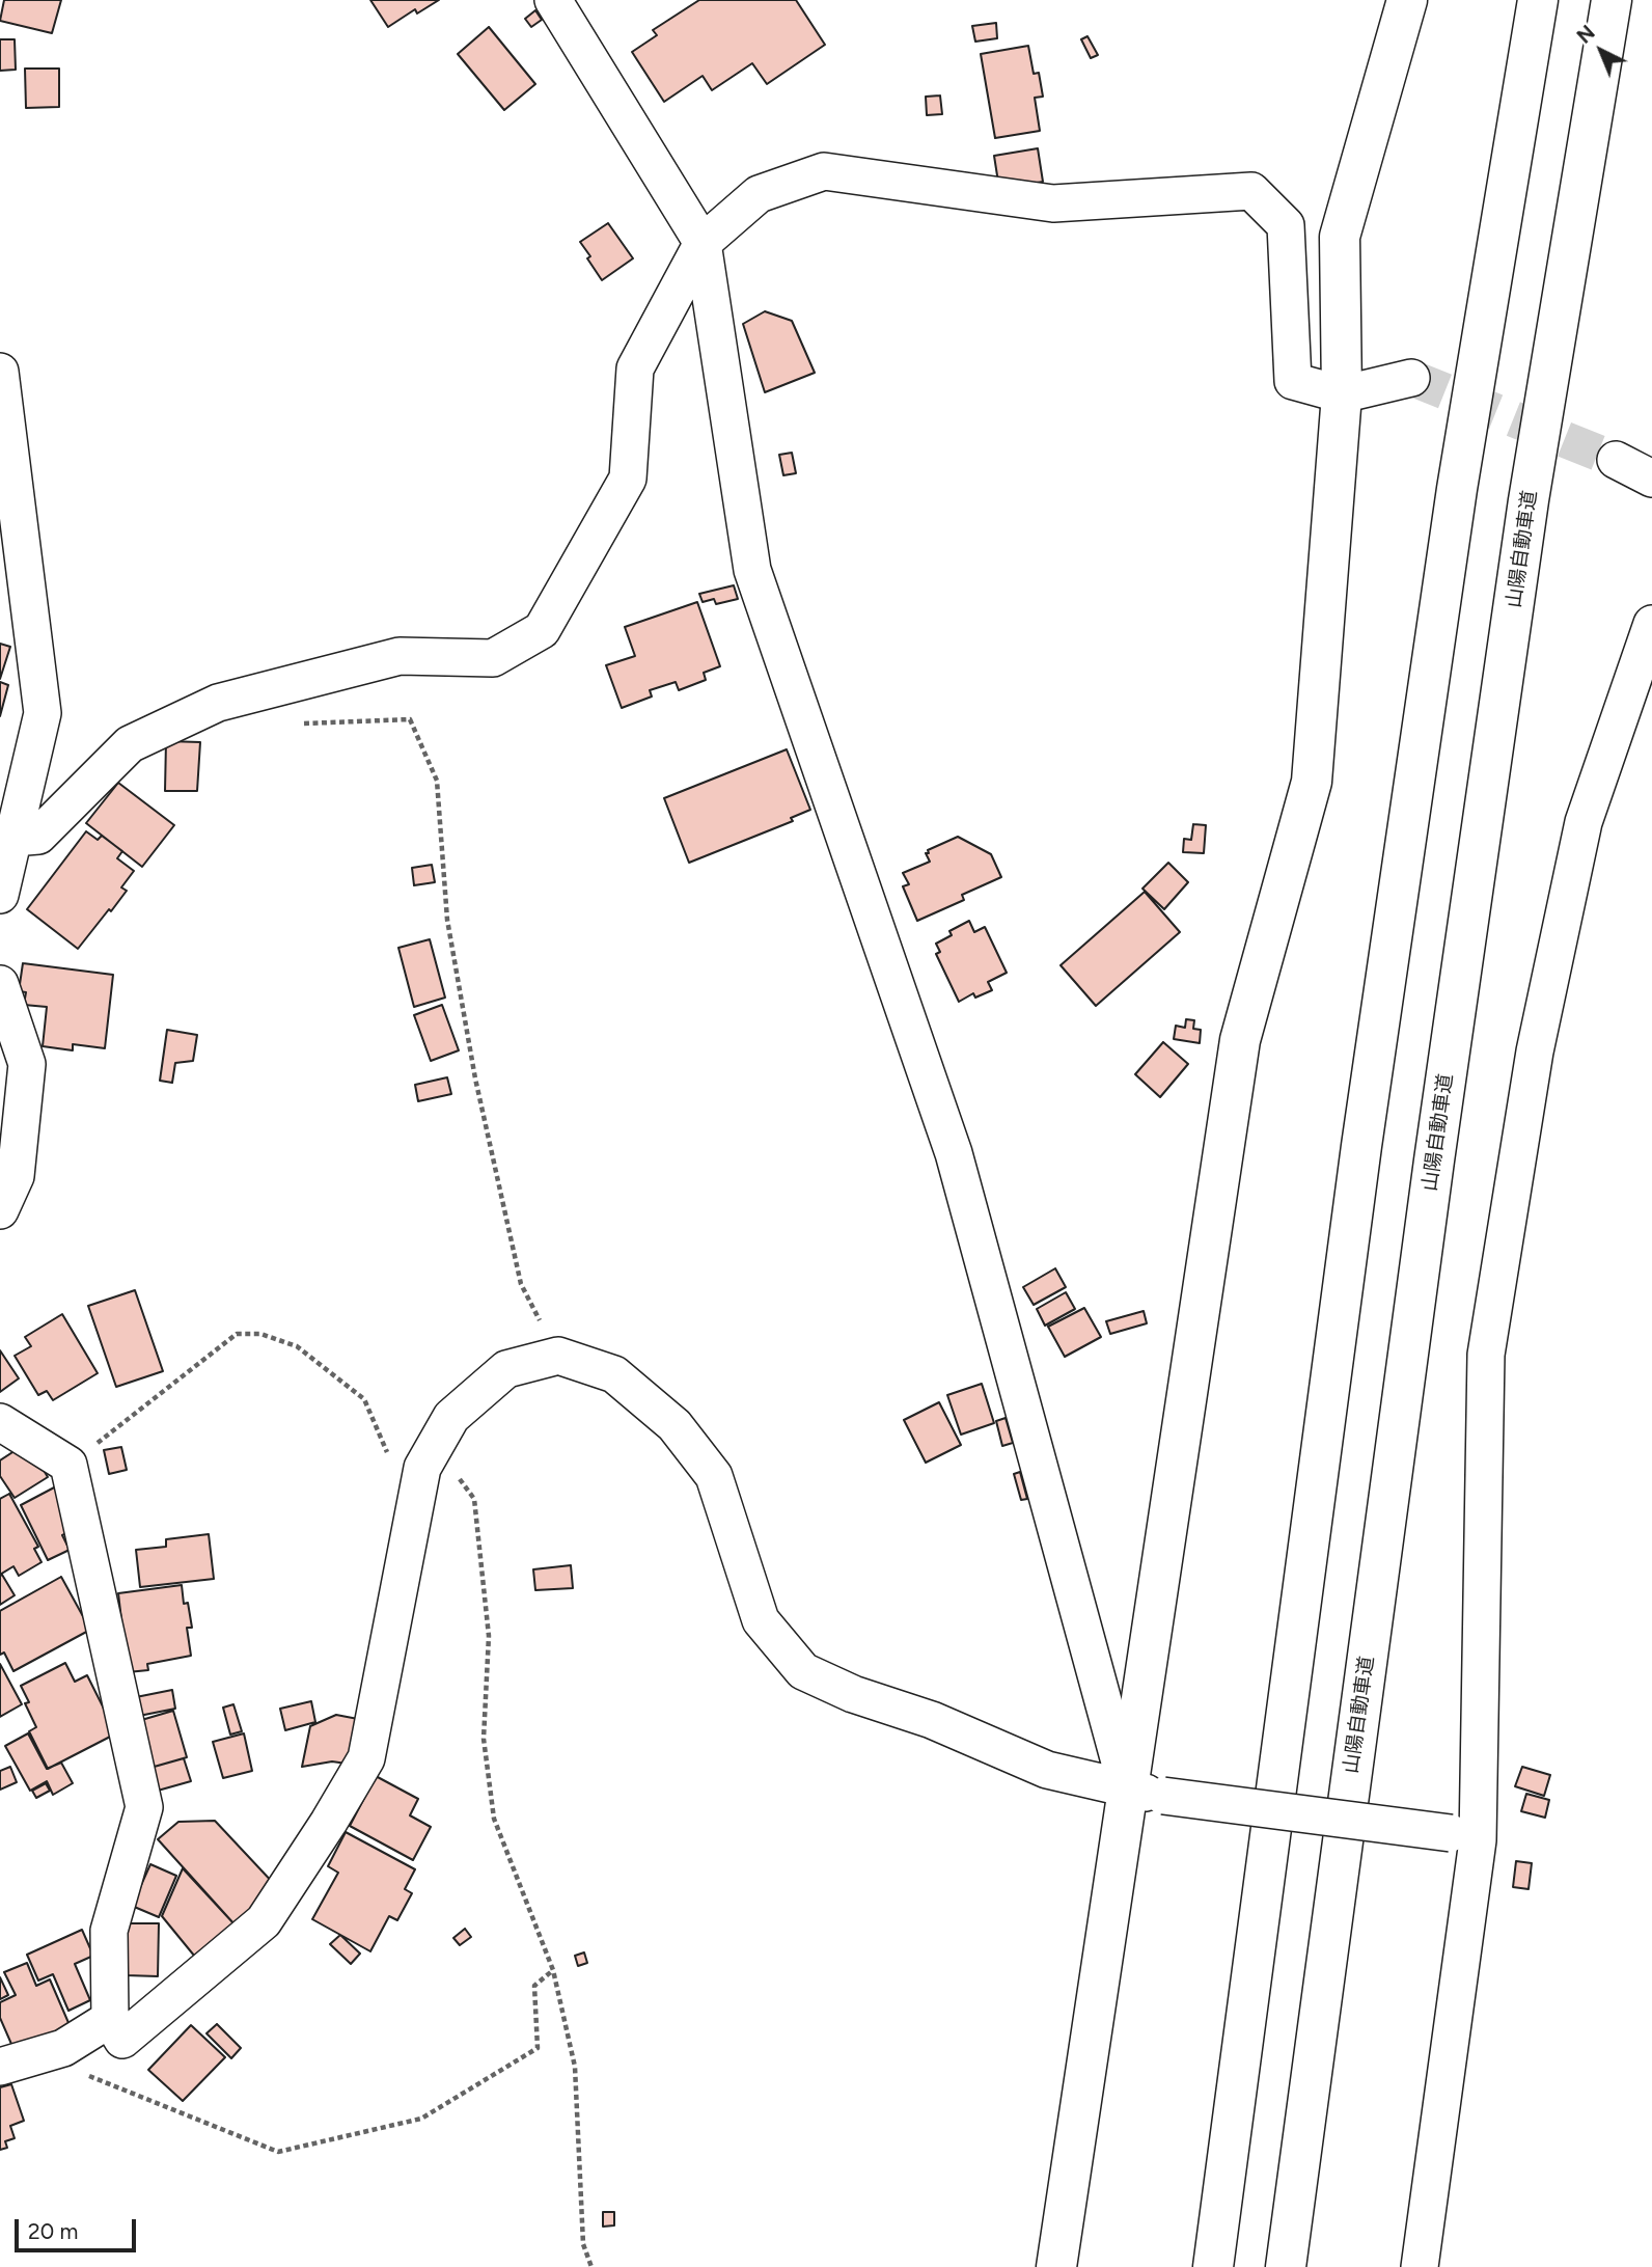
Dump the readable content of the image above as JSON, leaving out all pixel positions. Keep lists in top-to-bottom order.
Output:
{
  "streets": {
    "main road": ["山陽自動車道"]
  },
  "scale_bar": "20 m",
  "north": "top left"
}
